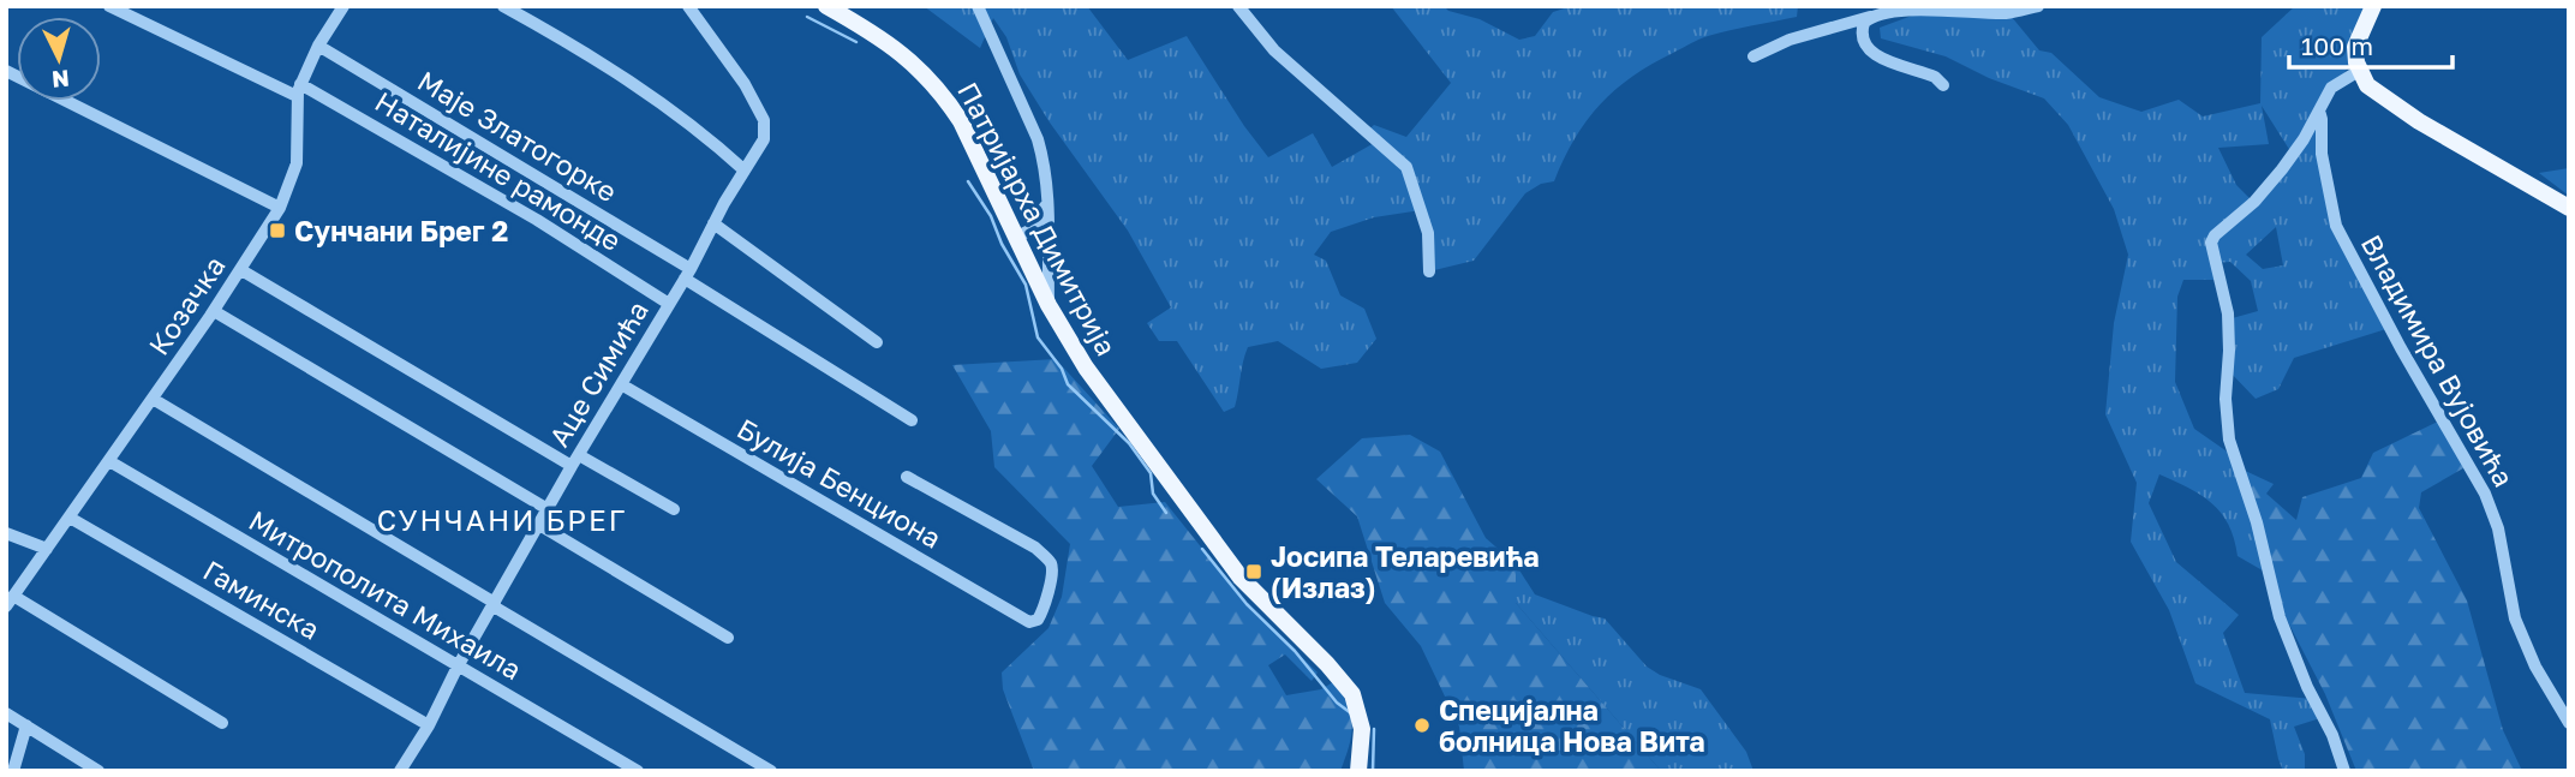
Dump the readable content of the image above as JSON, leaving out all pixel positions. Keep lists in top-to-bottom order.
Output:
{
  "streets": {
    "main road": ["Патријарха Димитрија"],
    "street": [
      "Маје Златогорке",
      "Наталијине рамонде",
      "Козачка",
      "Владимира Вујовића",
      "Аце Симића",
      "Булија Бенциона",
      "Митрополита Михаила",
      "Гаминска"
    ]
  },
  "crossings": [
    ["Маје Златогорке", "Козачка"],
    ["Маје Златогорке", "Аце Симића"],
    ["Наталијине рамонде", "Козачка"],
    ["Наталијине рамонде", "Аце Симића"],
    ["Козачка", "Митрополита Михаила"],
    ["Козачка", "Гаминска"],
    ["Аце Симића", "Булија Бенциона"],
    ["Аце Симића", "Митрополита Михаила"],
    ["Аце Симића", "Гаминска"]
  ],
  "districts": ["СУНЧАНИ БРЕГ"],
  "places": {
    "transit": ["Сунчани Брег 2", "Јосипа Теларевића (Излаз)"],
    "other": ["Специјална болница Нова Вита"]
  },
  "scale_bar": "100 m",
  "north": "bottom"
}
